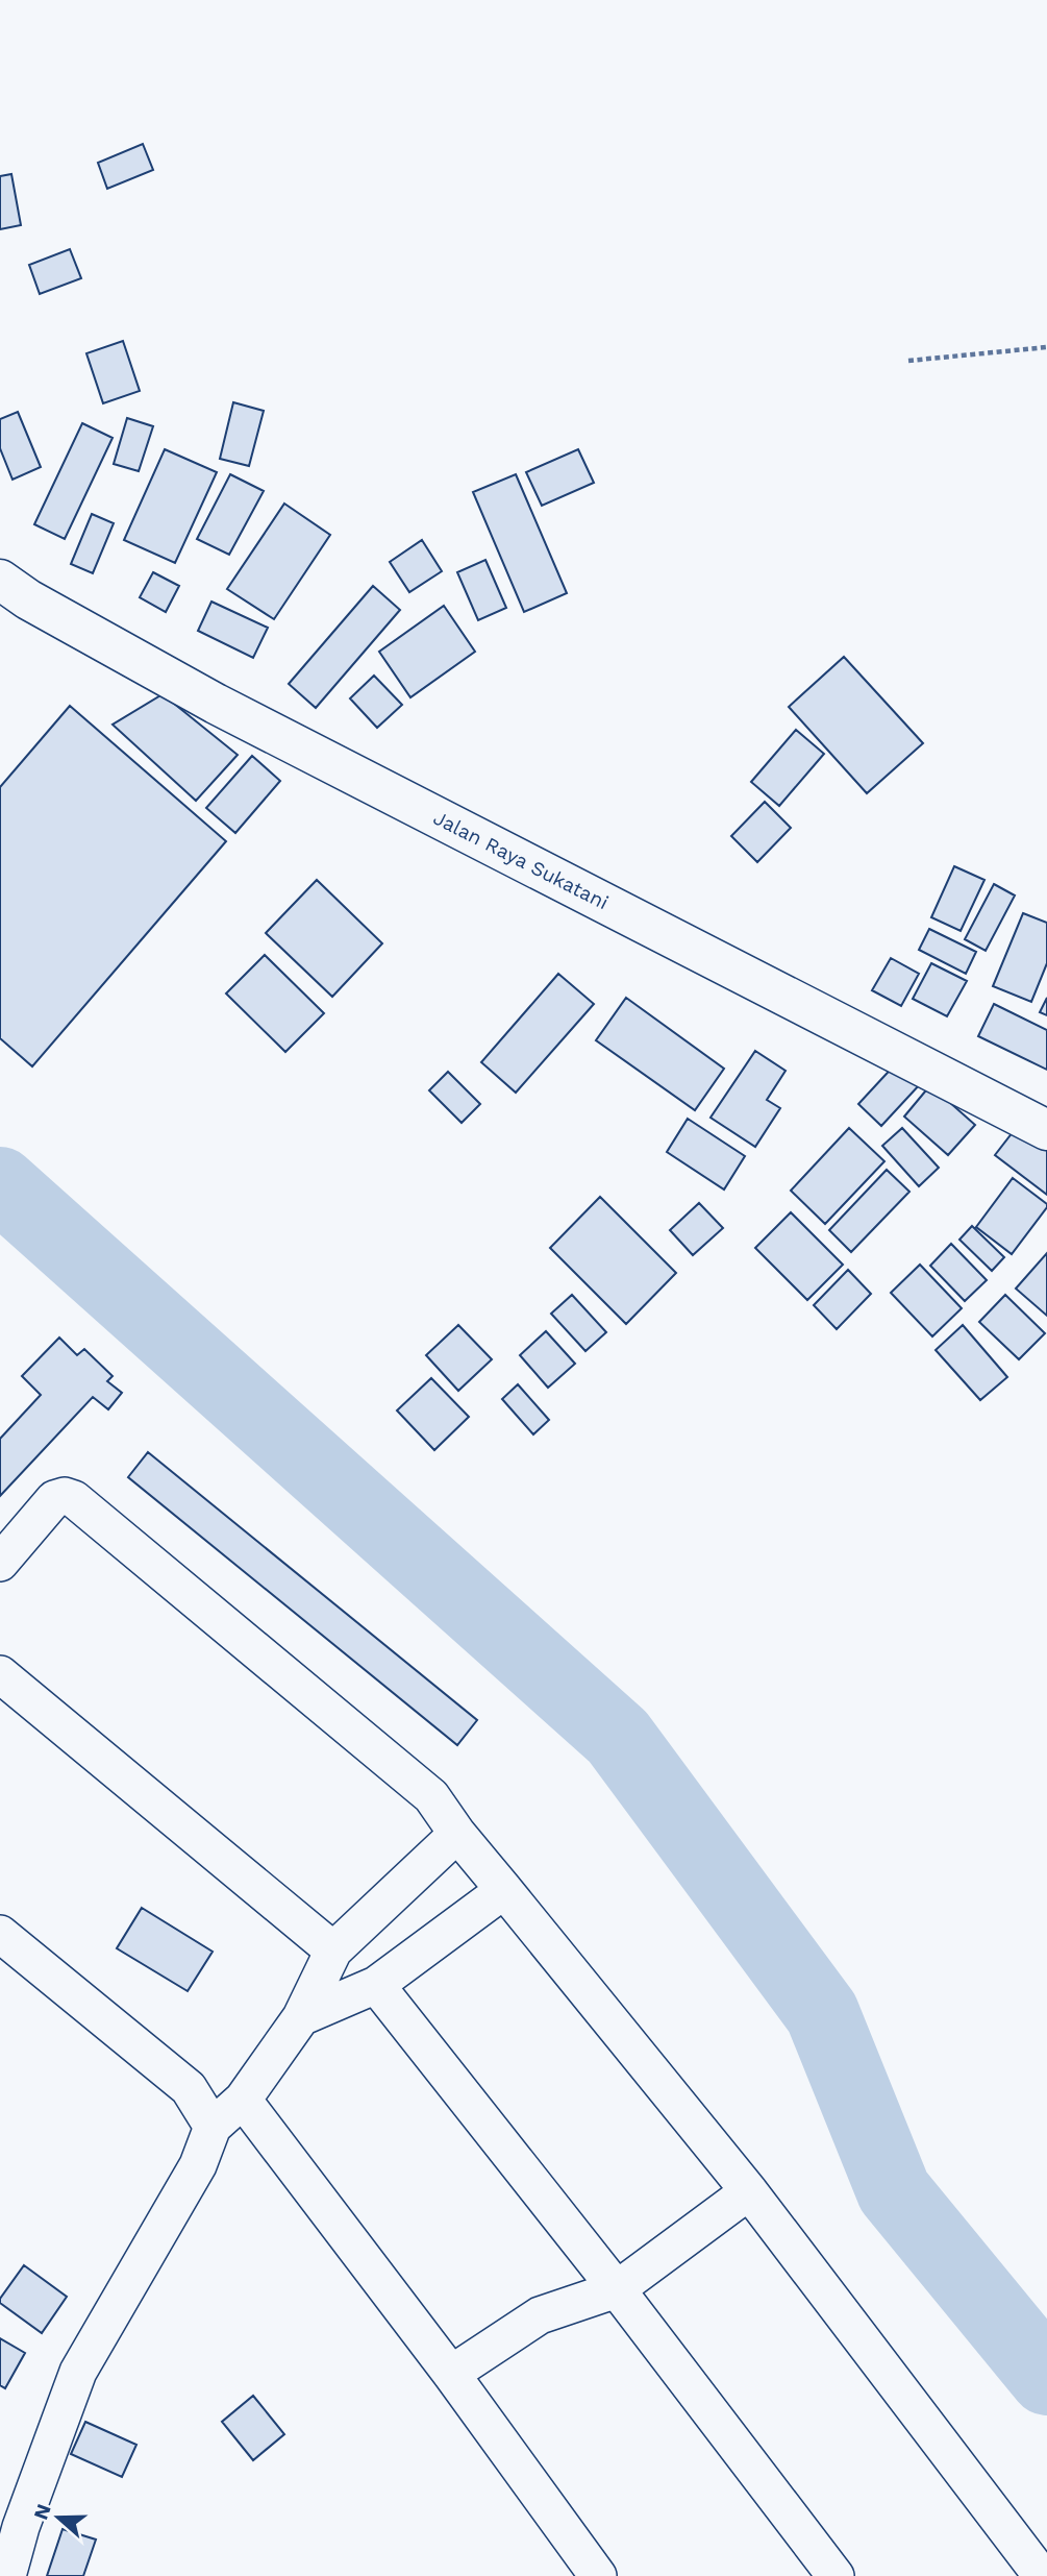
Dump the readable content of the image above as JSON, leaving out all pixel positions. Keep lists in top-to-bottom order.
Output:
{
  "streets": {
    "main road": ["Jalan Raya Sukatani"]
  },
  "north": "left"
}
